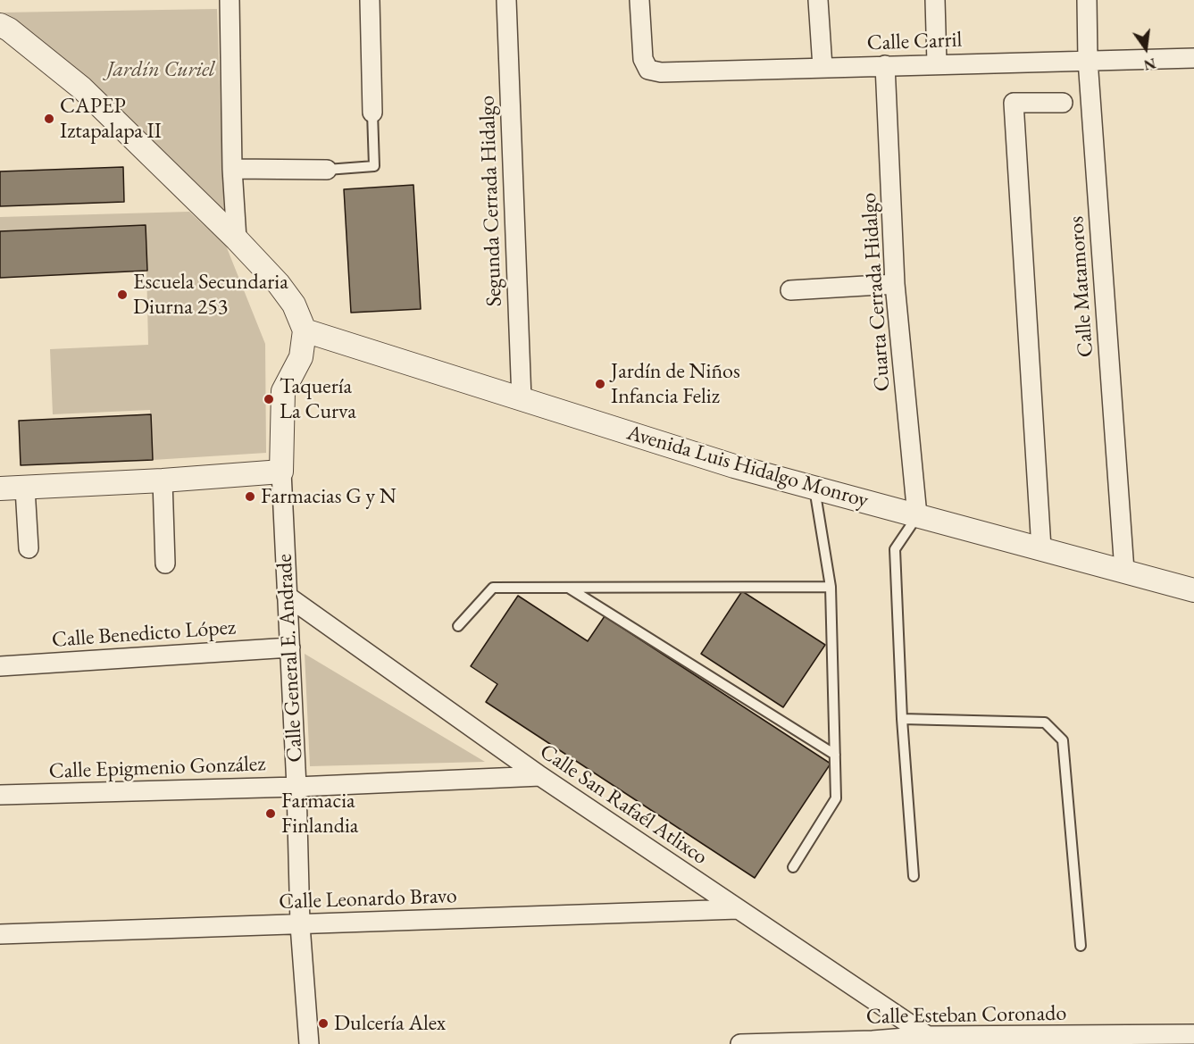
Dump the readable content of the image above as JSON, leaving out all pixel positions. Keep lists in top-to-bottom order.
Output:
{
  "streets": {
    "street": [
      "Calle Carril",
      "Segunda Cerrada Hidalgo",
      "Calle Matamoros",
      "Cuarta Cerrada Hidalgo",
      "Avenida Luis Hidalgo Monroy",
      "Calle Benedicto López",
      "Calle General E. Andrade",
      "Calle Epigmenio González",
      "Calle San Rafaél Atlixco",
      "Calle Leonardo Bravo",
      "Calle Esteban Coronado"
    ]
  },
  "crossings": [
    ["Calle Carril", "Calle Matamoros"],
    ["Calle Carril", "Cuarta Cerrada Hidalgo"],
    ["Segunda Cerrada Hidalgo", "Avenida Luis Hidalgo Monroy"],
    ["Calle Matamoros", "Avenida Luis Hidalgo Monroy"],
    ["Cuarta Cerrada Hidalgo", "Avenida Luis Hidalgo Monroy"],
    ["Avenida Luis Hidalgo Monroy", "Calle General E. Andrade"],
    ["Calle Benedicto López", "Calle General E. Andrade"],
    ["Calle General E. Andrade", "Calle Epigmenio González"],
    ["Calle General E. Andrade", "Calle San Rafaél Atlixco"],
    ["Calle General E. Andrade", "Calle Leonardo Bravo"],
    ["Calle Epigmenio González", "Calle San Rafaél Atlixco"],
    ["Calle San Rafaél Atlixco", "Calle Leonardo Bravo"],
    ["Calle San Rafaél Atlixco", "Calle Esteban Coronado"]
  ],
  "parks": ["Jardín Curiel"],
  "places": [
    "CAPEP Iztapalapa II",
    "Escuela Secundaria Diurna 253",
    "Jardín de Niños Infancia Feliz",
    "Taquería La Curva",
    "Farmacias G y N",
    "Farmacia Finlandia",
    "Dulcería Alex"
  ],
  "north": "bottom"
}
